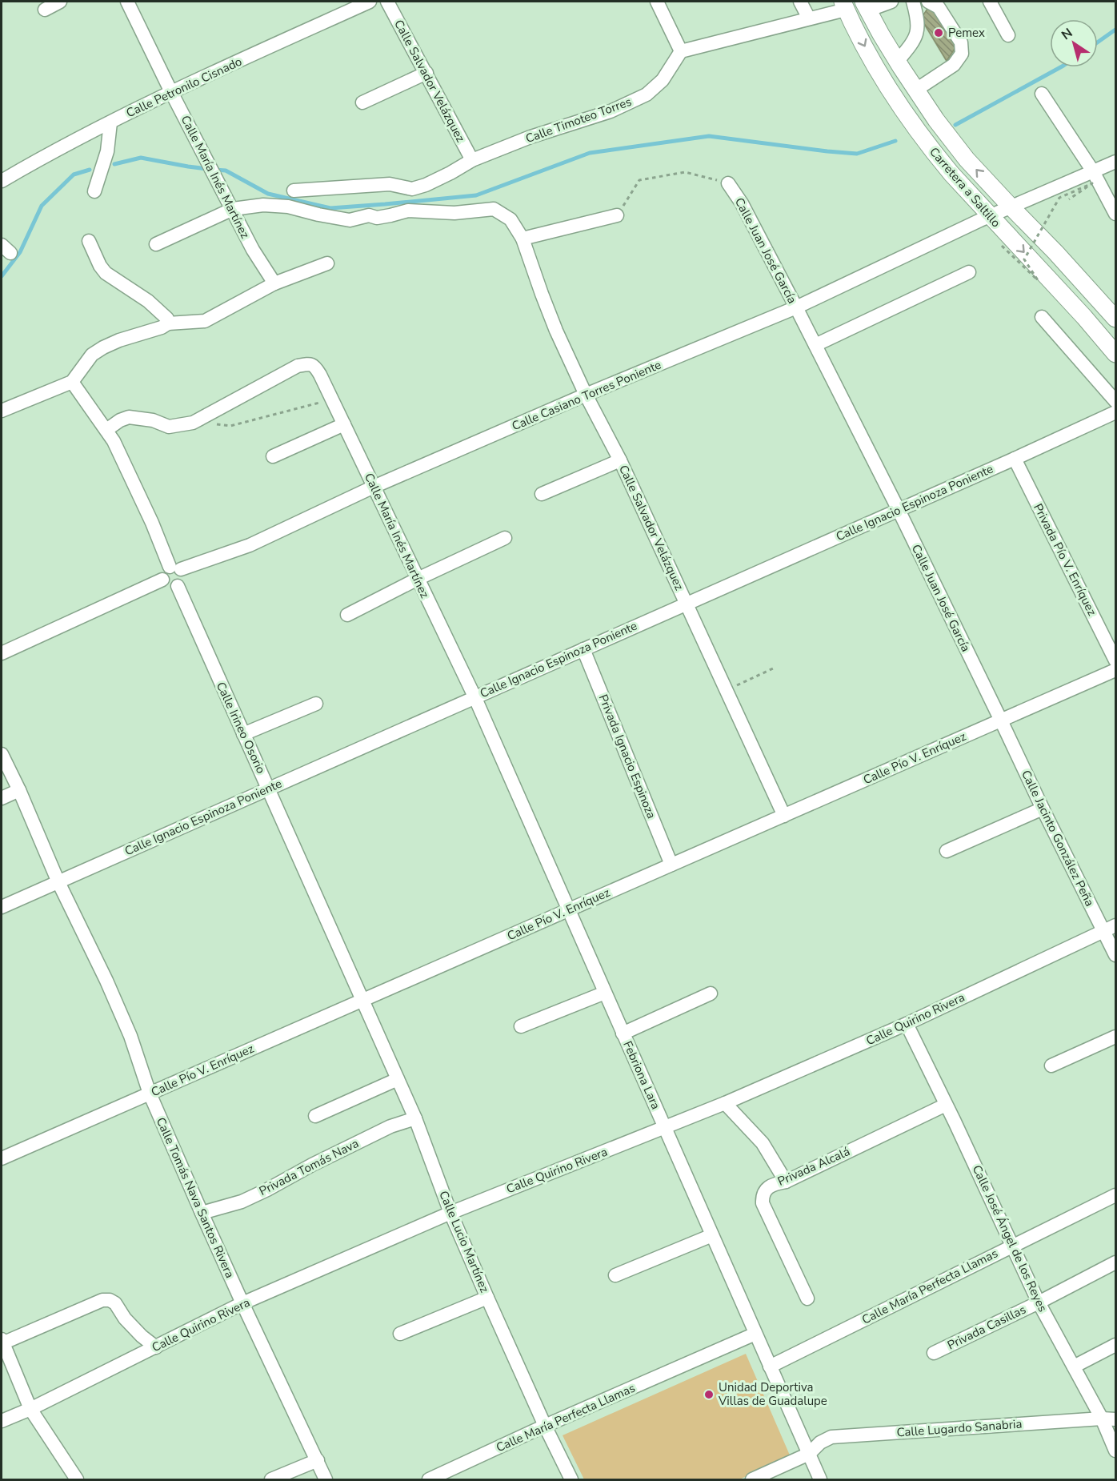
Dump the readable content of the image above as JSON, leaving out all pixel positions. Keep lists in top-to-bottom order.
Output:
{
  "streets": {
    "main road": ["Carretera a Saltillo"],
    "street": [
      "Calle Salvador Velázquez",
      "Calle Petronilo Cisnado",
      "Calle Timoteo Torres",
      "Calle María Inés Martínez",
      "Calle Juan José García",
      "Calle Casiano Torres Poniente",
      "Calle Ignacio Espinoza Poniente",
      "Privada Pío V. Enríquez",
      "Calle Irineo Osorio",
      "Privada Ignacio Espinoza",
      "Calle Pío V. Enríquez",
      "Calle Jacinto González Peña",
      "Calle Quirino Rivera",
      "Febriona Lara",
      "Privada Alcalá",
      "Privada Tomás Nava",
      "Calle Tomás Nava Santos Rivera",
      "Calle José Ángel de los Reyes",
      "Calle Lucio Martínez",
      "Calle María Perfecta Llamas",
      "Privada Casillas",
      "Calle Lugardo Sanabria"
    ]
  },
  "crossings": [
    ["Calle Salvador Velázquez", "Calle Timoteo Torres"],
    ["Calle Salvador Velázquez", "Calle Casiano Torres Poniente"],
    ["Calle Salvador Velázquez", "Calle Ignacio Espinoza Poniente"],
    ["Calle Salvador Velázquez", "Calle Pío V. Enríquez"],
    ["Calle Petronilo Cisnado", "Calle María Inés Martínez"],
    ["Calle María Inés Martínez", "Calle Casiano Torres Poniente"],
    ["Calle María Inés Martínez", "Calle Ignacio Espinoza Poniente"],
    ["Calle María Inés Martínez", "Febriona Lara"],
    ["Carretera a Saltillo", "Calle Casiano Torres Poniente"],
    ["Calle Juan José García", "Calle Casiano Torres Poniente"],
    ["Calle Juan José García", "Calle Ignacio Espinoza Poniente"],
    ["Calle Juan José García", "Calle Pío V. Enríquez"],
    ["Calle Juan José García", "Calle Jacinto González Peña"],
    ["Calle Casiano Torres Poniente", "Calle Irineo Osorio"],
    ["Calle Ignacio Espinoza Poniente", "Privada Pío V. Enríquez"],
    ["Calle Ignacio Espinoza Poniente", "Calle Irineo Osorio"],
    ["Calle Ignacio Espinoza Poniente", "Privada Ignacio Espinoza"],
    ["Calle Ignacio Espinoza Poniente", "Febriona Lara"],
    ["Calle Ignacio Espinoza Poniente", "Calle Tomás Nava Santos Rivera"],
    ["Calle Irineo Osorio", "Calle Pío V. Enríquez"],
    ["Calle Irineo Osorio", "Calle Lucio Martínez"],
    ["Privada Ignacio Espinoza", "Calle Pío V. Enríquez"],
    ["Calle Pío V. Enríquez", "Calle Jacinto González Peña"],
    ["Calle Pío V. Enríquez", "Febriona Lara"],
    ["Calle Pío V. Enríquez", "Calle Tomás Nava Santos Rivera"],
    ["Calle Pío V. Enríquez", "Calle Lucio Martínez"],
    ["Calle Jacinto González Peña", "Calle Quirino Rivera"],
    ["Calle Quirino Rivera", "Febriona Lara"],
    ["Calle Quirino Rivera", "Calle Tomás Nava Santos Rivera"],
    ["Calle Quirino Rivera", "Calle José Ángel de los Reyes"],
    ["Calle Quirino Rivera", "Calle Lucio Martínez"],
    ["Febriona Lara", "Calle María Perfecta Llamas"],
    ["Febriona Lara", "Calle Lugardo Sanabria"],
    ["Privada Alcalá", "Calle José Ángel de los Reyes"],
    ["Privada Tomás Nava", "Calle Tomás Nava Santos Rivera"],
    ["Privada Tomás Nava", "Calle Lucio Martínez"],
    ["Calle José Ángel de los Reyes", "Calle María Perfecta Llamas"],
    ["Calle José Ángel de los Reyes", "Privada Casillas"],
    ["Calle José Ángel de los Reyes", "Calle Lugardo Sanabria"],
    ["Calle Lucio Martínez", "Calle María Perfecta Llamas"]
  ],
  "places": ["Pemex", "Unidad Deportiva Villas de Guadalupe"],
  "north": "top left"
}
